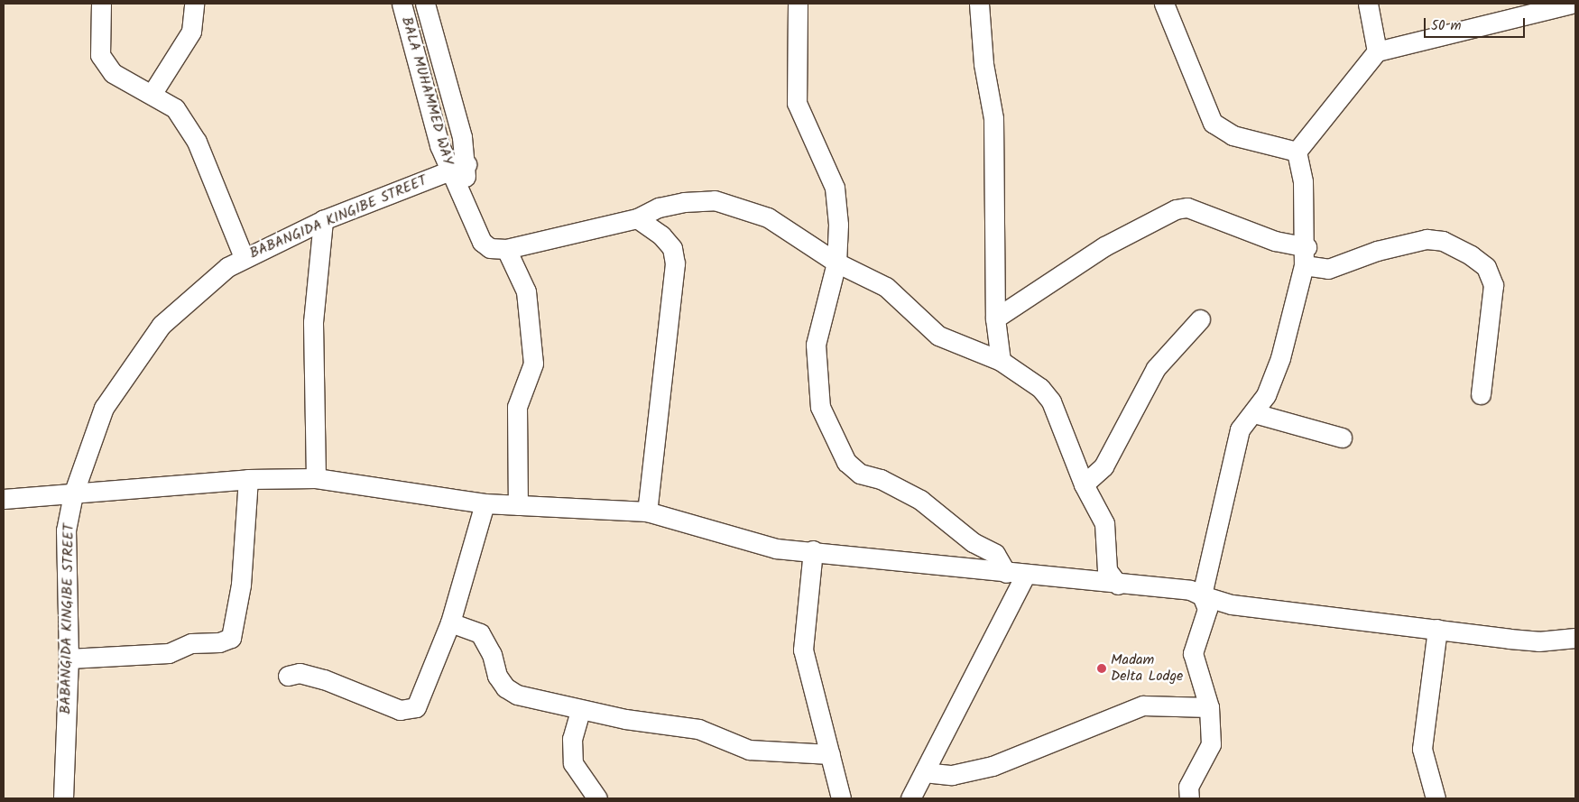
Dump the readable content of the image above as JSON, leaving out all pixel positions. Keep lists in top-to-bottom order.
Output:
{
  "streets": {
    "street": ["BALA MUHAMMED WAY", "BABANGIDA KINGIBE STREET"]
  },
  "crossings": [
    ["BALA MUHAMMED WAY", "BABANGIDA KINGIBE STREET"]
  ],
  "places": ["Madam Delta Lodge"],
  "scale_bar": "50 m"
}
